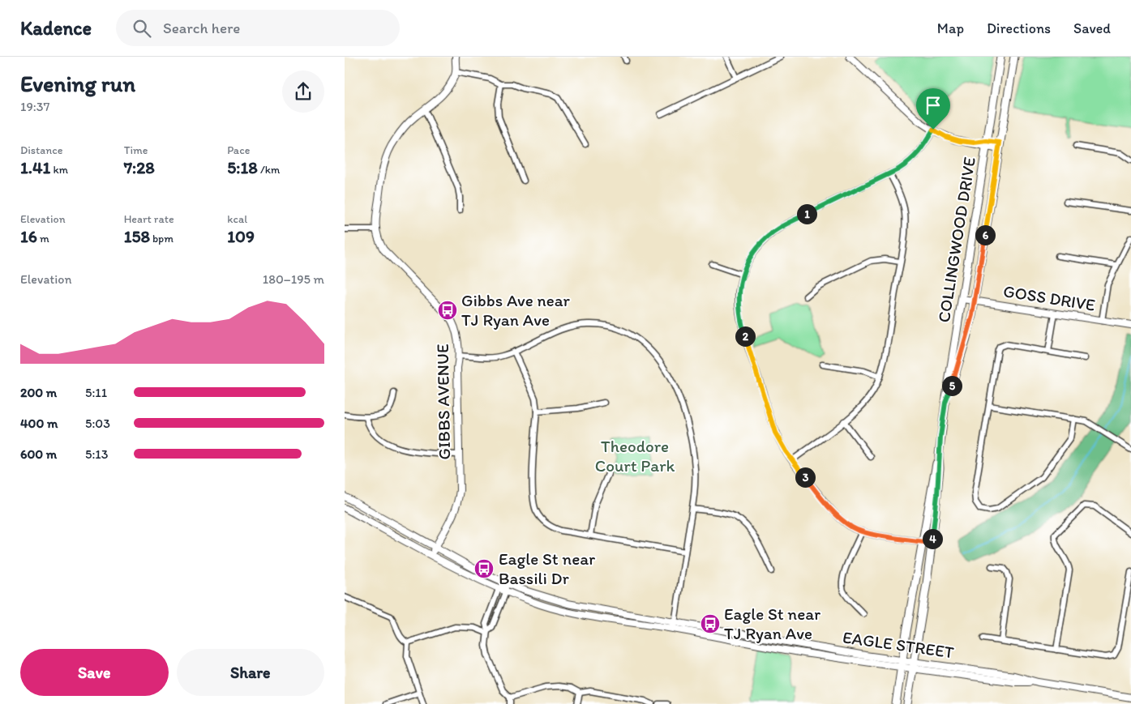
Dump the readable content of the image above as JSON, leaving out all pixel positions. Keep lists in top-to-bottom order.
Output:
{
  "streets": {
    "main road": ["COLLINGWOOD DRIVE"],
    "street": ["GOSS DRIVE", "GIBBS AVENUE", "EAGLE STREET"]
  },
  "crossings": [
    ["COLLINGWOOD DRIVE", "GOSS DRIVE"],
    ["COLLINGWOOD DRIVE", "EAGLE STREET"],
    ["GIBBS AVENUE", "EAGLE STREET"]
  ],
  "parks": ["Theodore Court Park"],
  "places": {
    "bus stop": ["Gibbs Ave near TJ Ryan Ave", "Eagle St near Bassili Dr", "Eagle St near TJ Ryan Ave"]
  },
  "page": {
    "header": "Kadence",
    "search": "Search here",
    "nav": ["Map", "Directions", "Saved"],
    "heading": ["Evening run", "19:37"],
    "stats": [
      ["Distance", "1.41 km"],
      ["Time", "7:28"],
      ["Pace", "5:18 /km"],
      ["Elevation", "16 m"],
      ["Heart rate", "158 bpm"],
      ["kcal", "109"]
    ],
    "pins": [
      "1",
      "6",
      "2",
      "5",
      "3",
      "4"
    ],
    "chart": ["Elevation", "180–195 m"],
    "list": [
      {
        "name": "200 m",
        "note": "5:11"
      },
      {
        "name": "400 m",
        "note": "5:03"
      },
      {
        "name": "600 m",
        "note": "5:13"
      }
    ],
    "buttons": ["Save", "Share"]
  }
}
